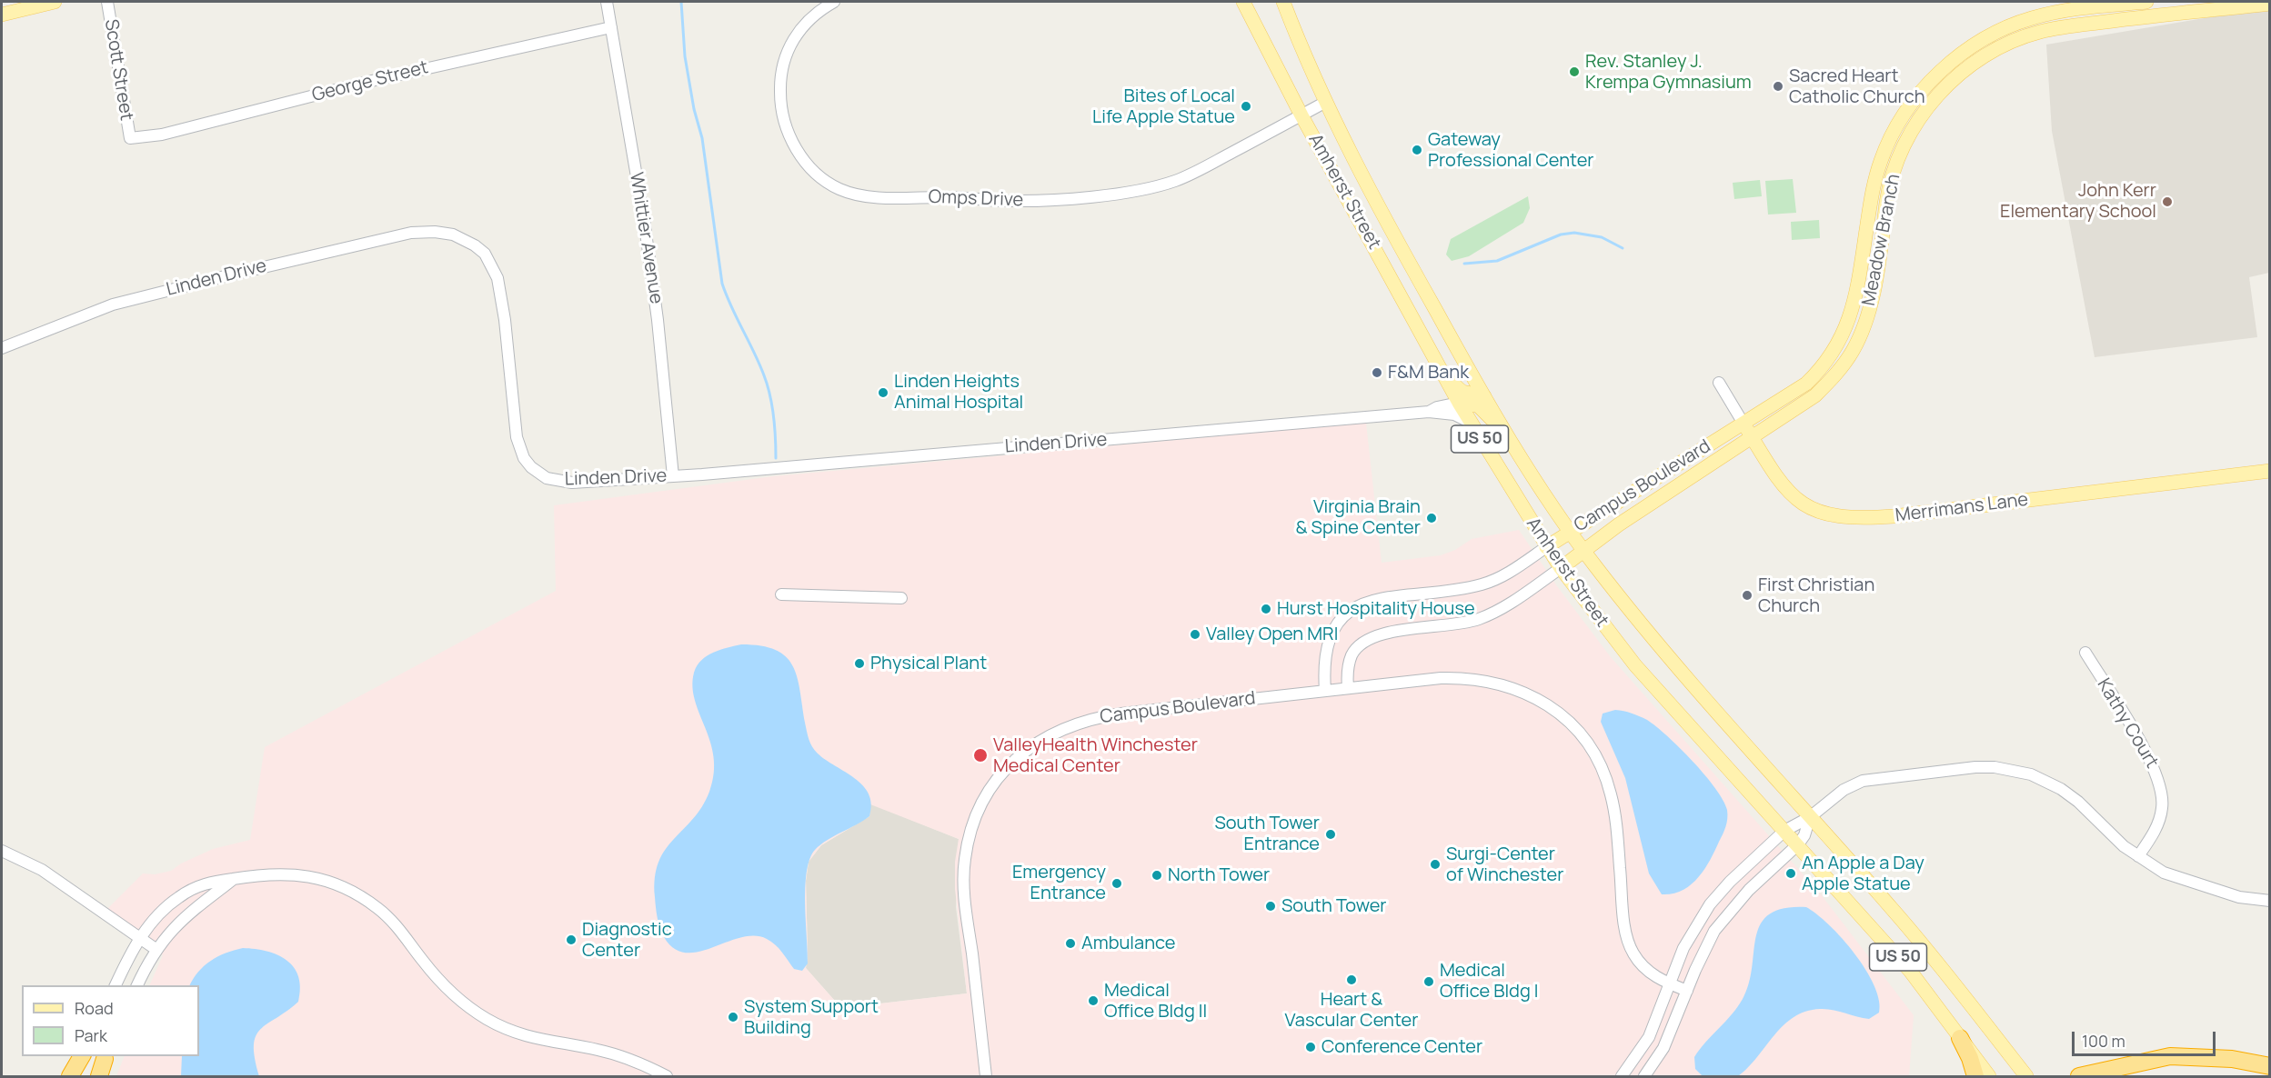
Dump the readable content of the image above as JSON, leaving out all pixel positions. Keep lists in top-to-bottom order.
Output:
{
  "streets": {
    "main road": [
      "Amherst Street",
      "Meadow Branch",
      "US 50",
      "Campus Boulevard",
      "Merrimans Lane"
    ],
    "street": [
      "Scott Street",
      "George Street",
      "Omps Drive",
      "Whittier Avenue",
      "Linden Drive",
      "Kathy Court"
    ]
  },
  "crossings": [
    ["Scott Street", "George Street"],
    ["George Street", "Whittier Avenue"],
    ["Amherst Street", "Omps Drive"],
    ["Amherst Street", "Linden Drive"],
    ["Amherst Street", "Campus Boulevard"],
    ["Whittier Avenue", "Linden Drive"],
    ["Meadow Branch", "Campus Boulevard"],
    ["Meadow Branch", "Merrimans Lane"],
    ["Campus Boulevard", "Merrimans Lane"]
  ],
  "places": [
    "Rev. Stanley J. Krempa Gymnasium",
    "Sacred Heart Catholic Church",
    "Bites of Local Life Apple Statue",
    "Gateway Professional Center",
    "John Kerr Elementary School",
    "F&M Bank",
    "Linden Heights Animal Hospital",
    "Virginia Brain & Spine Center",
    "First Christian Church",
    "Hurst Hospitality House",
    "Valley Open MRI",
    "Physical Plant",
    "ValleyHealth Winchester Medical Center",
    "South Tower Entrance",
    "Surgi-Center of Winchester",
    "An Apple a Day Apple Statue",
    "North Tower",
    "Emergency Entrance",
    "South Tower",
    "Diagnostic Center",
    "Ambulance",
    "Heart & Vascular Center",
    "Medical Office Bldg I",
    "Medical Office Bldg II",
    "System Support Building",
    "Conference Center"
  ],
  "legend": ["Road", "Park"],
  "scale_bar": "100 m"
}
